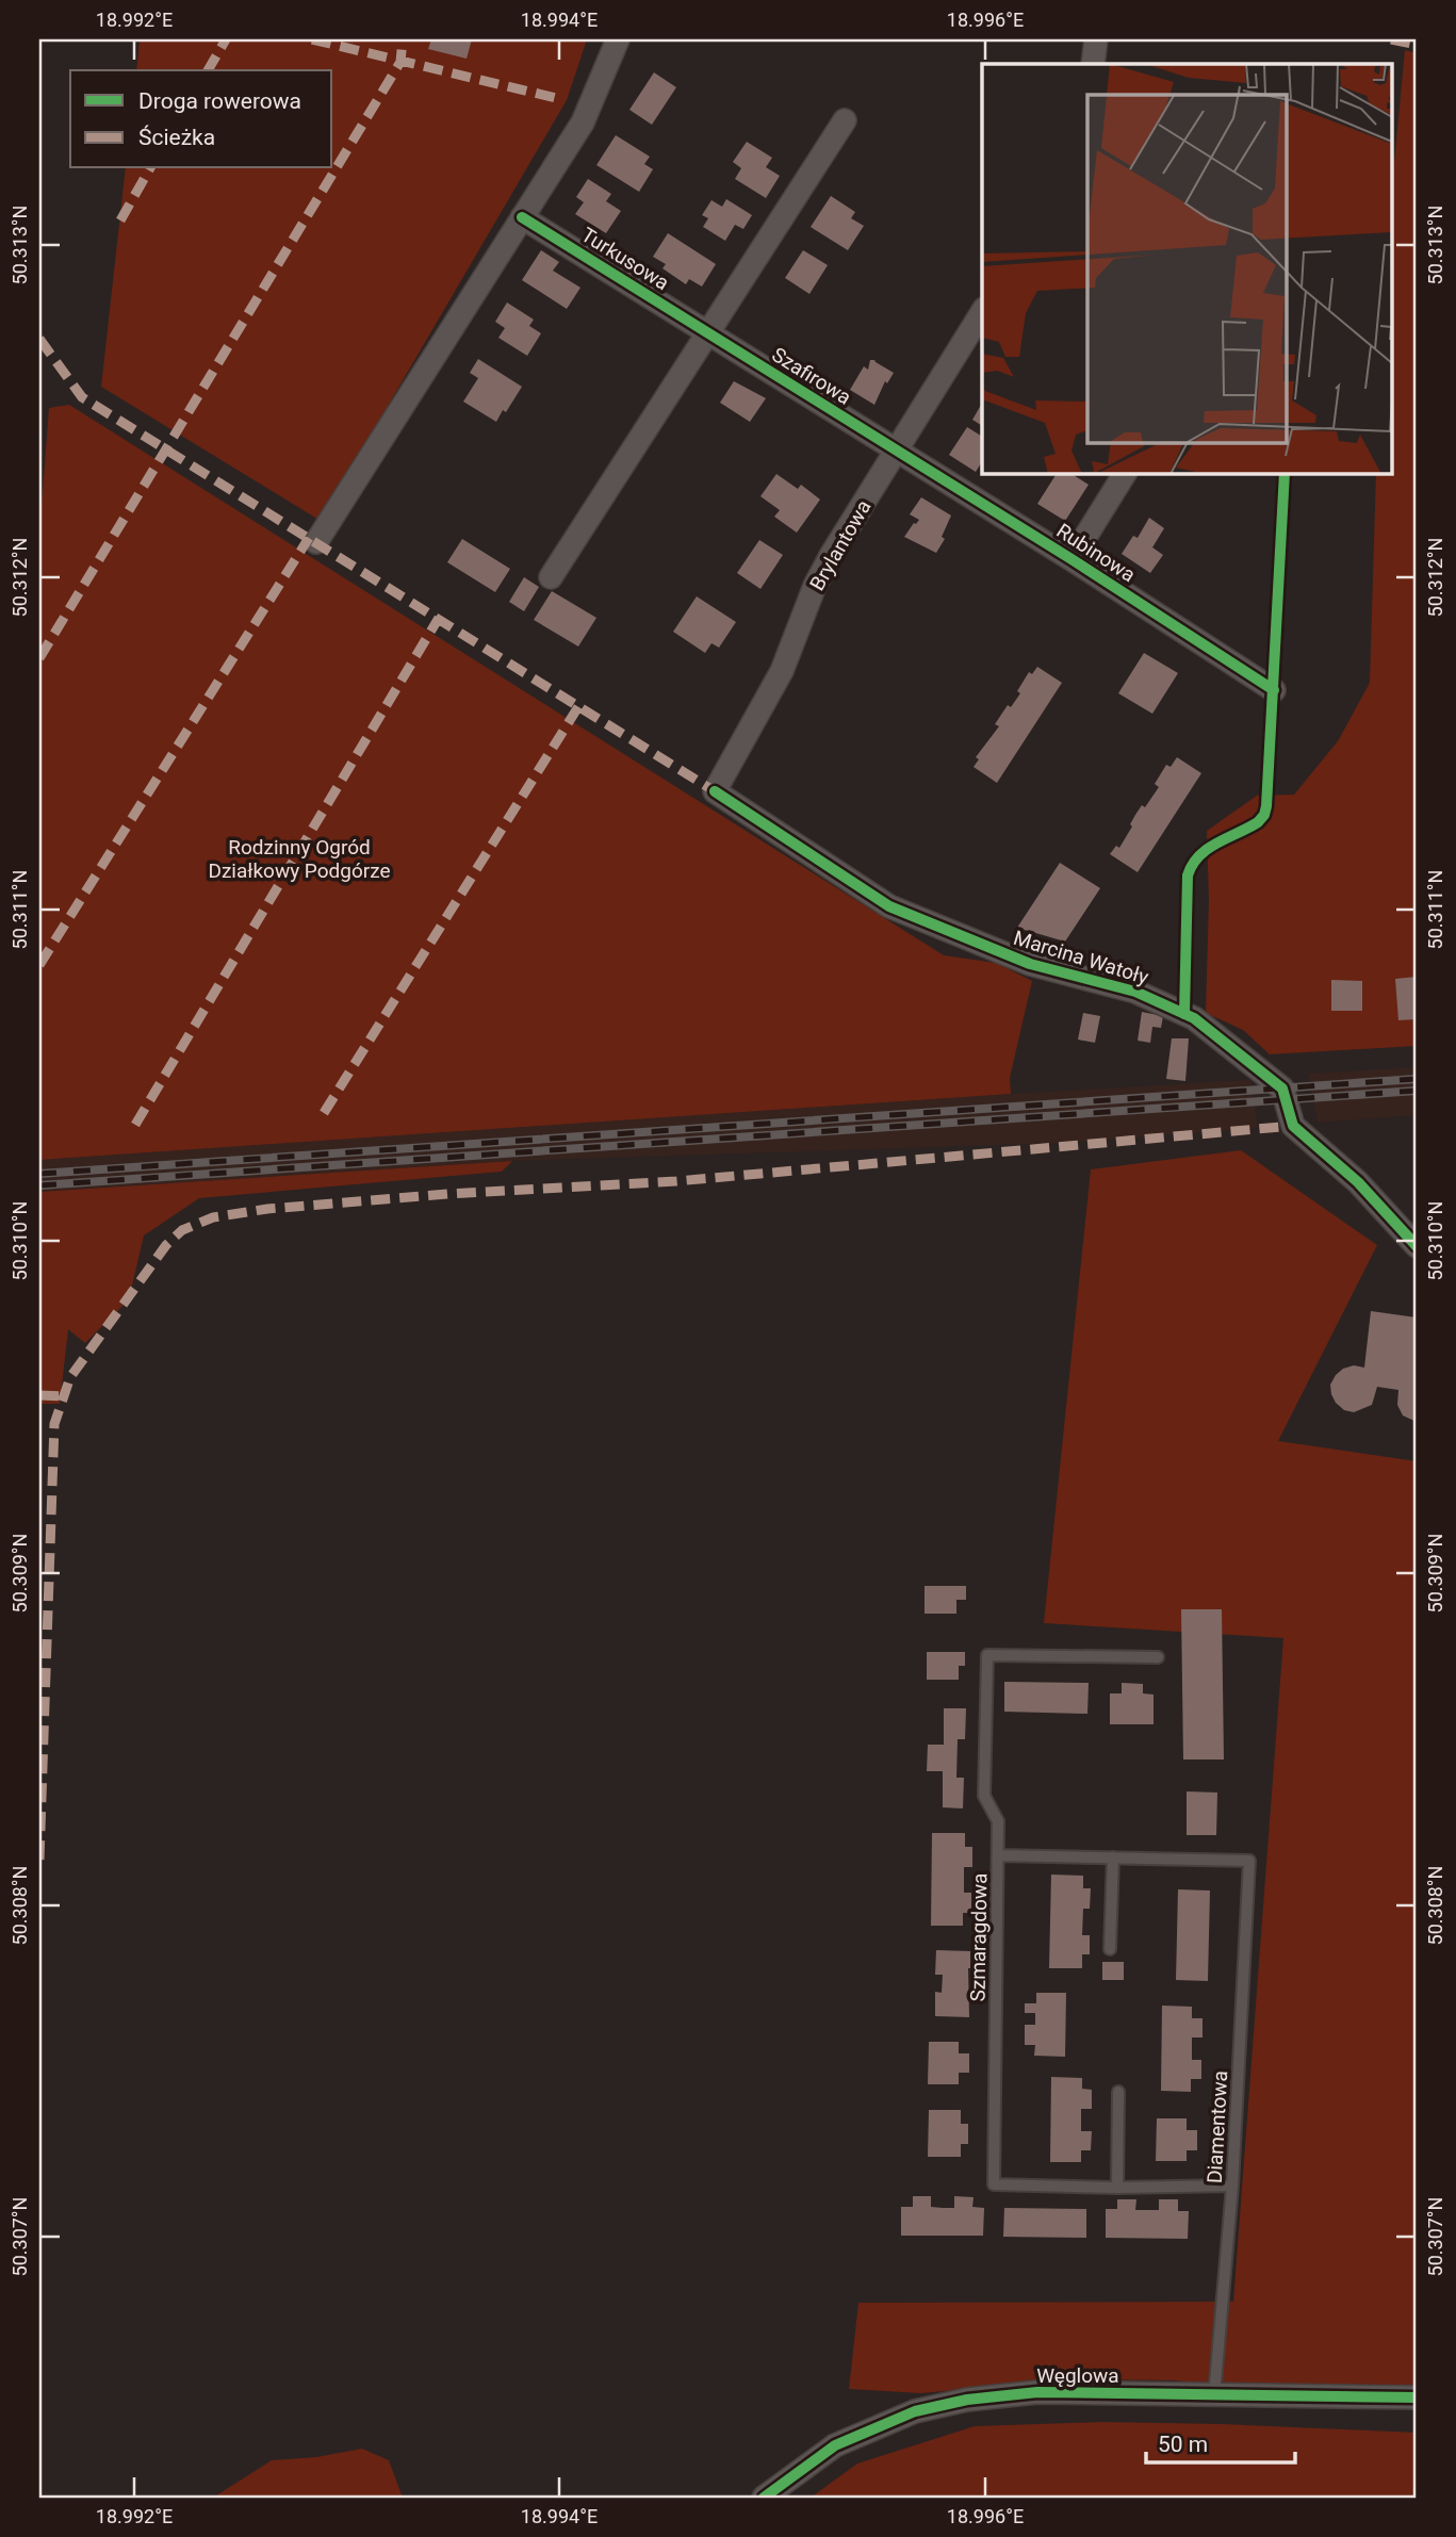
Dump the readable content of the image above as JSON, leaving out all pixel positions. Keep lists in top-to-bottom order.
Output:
{
  "streets": {
    "street": [
      "Turkusowa",
      "Szafirowa",
      "Brylantowa",
      "Rubinowa",
      "Marcina Watoły",
      "Węglowa"
    ],
    "lane": ["Szmaragdowa", "Diamentowa"]
  },
  "crossings": [
    ["Turkusowa", "Szafirowa"],
    ["Szafirowa", "Brylantowa"],
    ["Szafirowa", "Rubinowa"],
    ["Brylantowa", "Rubinowa"],
    ["Brylantowa", "Marcina Watoły"],
    ["Diamentowa", "Węglowa"]
  ],
  "parks": ["Rodzinny Ogród Działkowy Podgórze"],
  "legend": ["Droga rowerowa", "Ścieżka"],
  "scale_bar": "50 m",
  "coordinates": [
    "18.992°E",
    "18.994°E",
    "18.996°E",
    "50.313°N",
    "50.312°N",
    "50.311°N",
    "50.310°N",
    "50.309°N",
    "50.308°N",
    "50.307°N"
  ]
}
